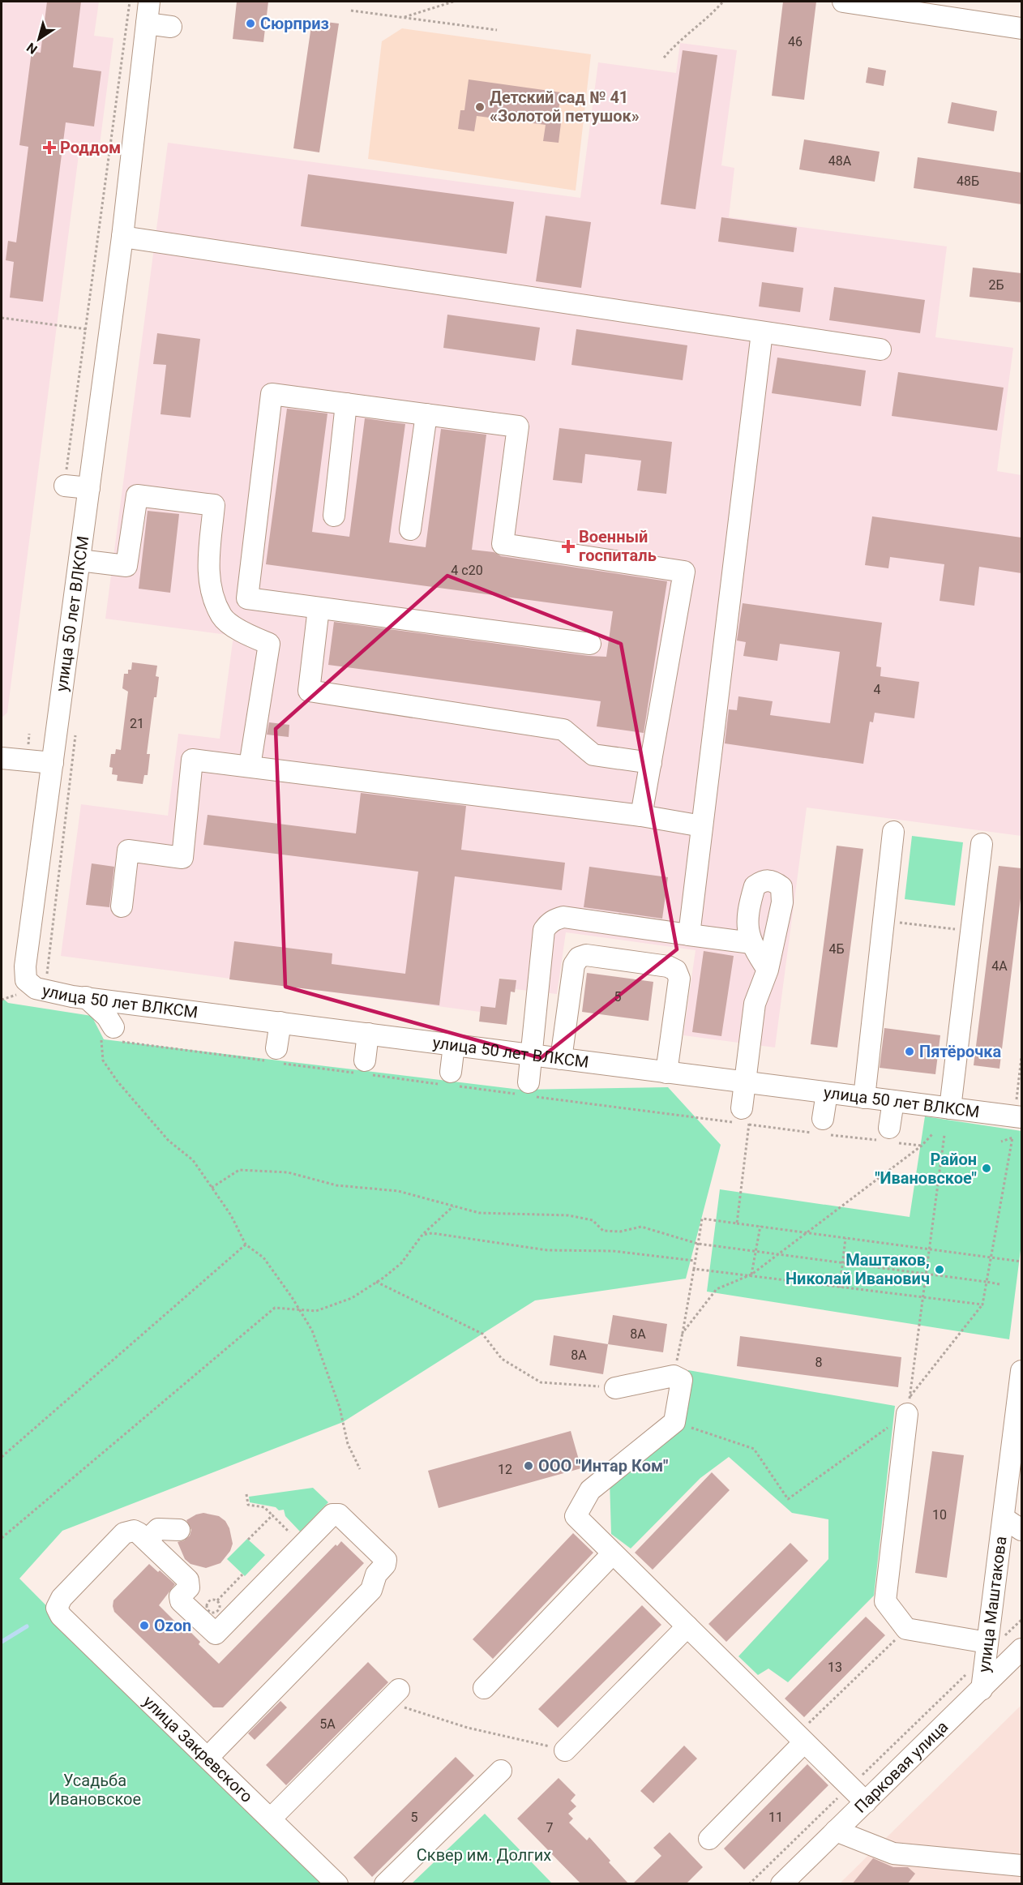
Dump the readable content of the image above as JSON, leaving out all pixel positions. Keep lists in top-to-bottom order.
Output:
{
  "streets": {
    "street": [
      "улица 50 лет ВЛКСМ",
      "улица Маштакова",
      "улица Закревского",
      "Парковая улица"
    ]
  },
  "crossings": [
    ["улица Маштакова", "Парковая улица"]
  ],
  "parks": ["Усадьба Ивановское", "Сквер им. Долгих"],
  "places": {
    "other": [
      "Сюрприз",
      "Детский сад № 41 «Золотой петушок»",
      "Пятёрочка",
      "Район \"Ивановское\"",
      "Маштаков, Николай Иванович",
      "ООО \"Интар Ком\"",
      "Ozon"
    ],
    "health": ["Роддом", "Военный госпиталь"]
  },
  "house_numbers": [
    "46",
    "48А",
    "48Б",
    "2Б",
    "4 с20",
    "4",
    "21",
    "4Б",
    "4А",
    "5",
    "8А",
    "8А",
    "8",
    "12",
    "10",
    "13",
    "5А",
    "5",
    "11",
    "7"
  ],
  "north": "bottom left"
}
